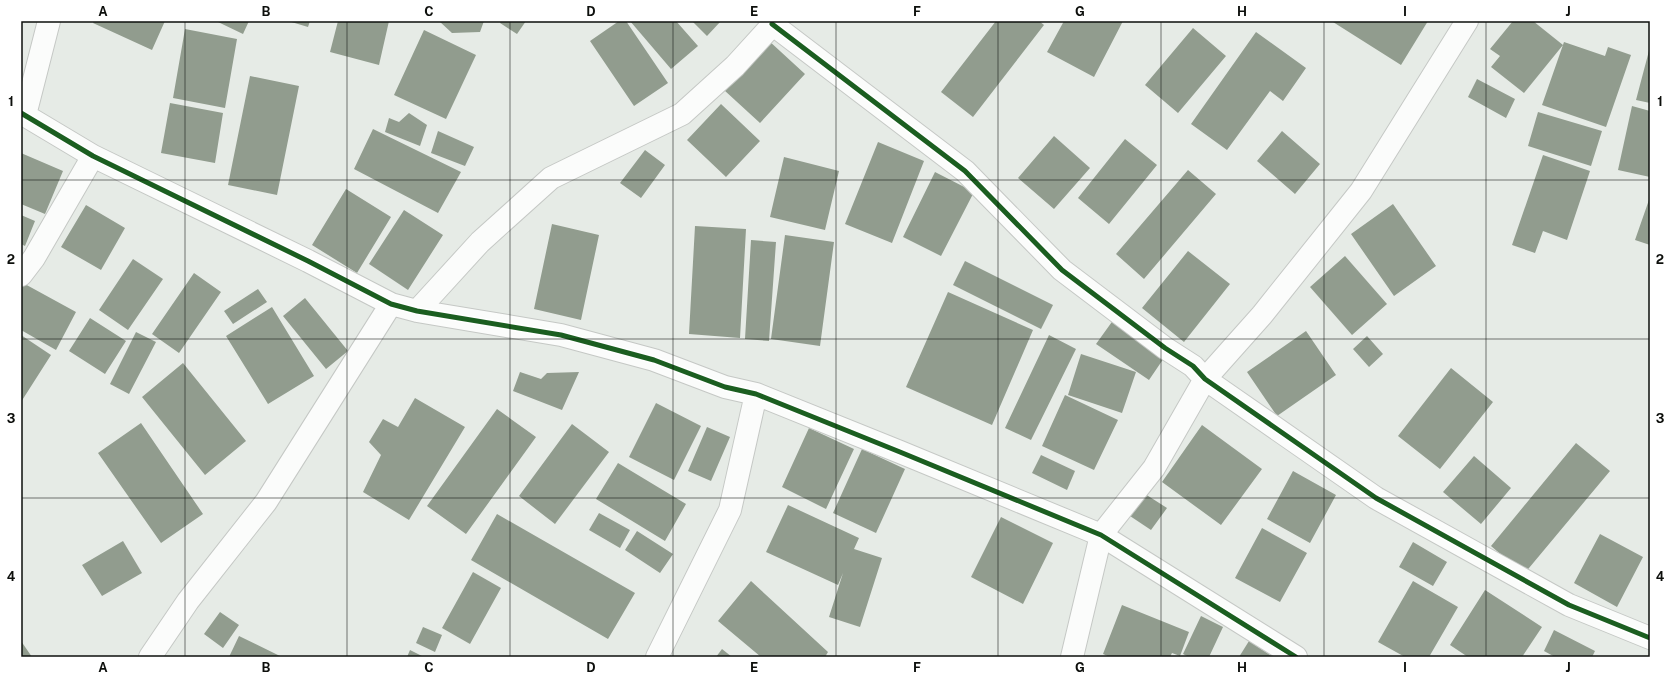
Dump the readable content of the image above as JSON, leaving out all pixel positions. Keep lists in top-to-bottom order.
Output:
{
  "grid": {
    "columns": [
      "A",
      "B",
      "C",
      "D",
      "E",
      "F",
      "G",
      "H",
      "I",
      "J"
    ],
    "rows": [
      "1",
      "2",
      "3",
      "4"
    ]
  }
}
